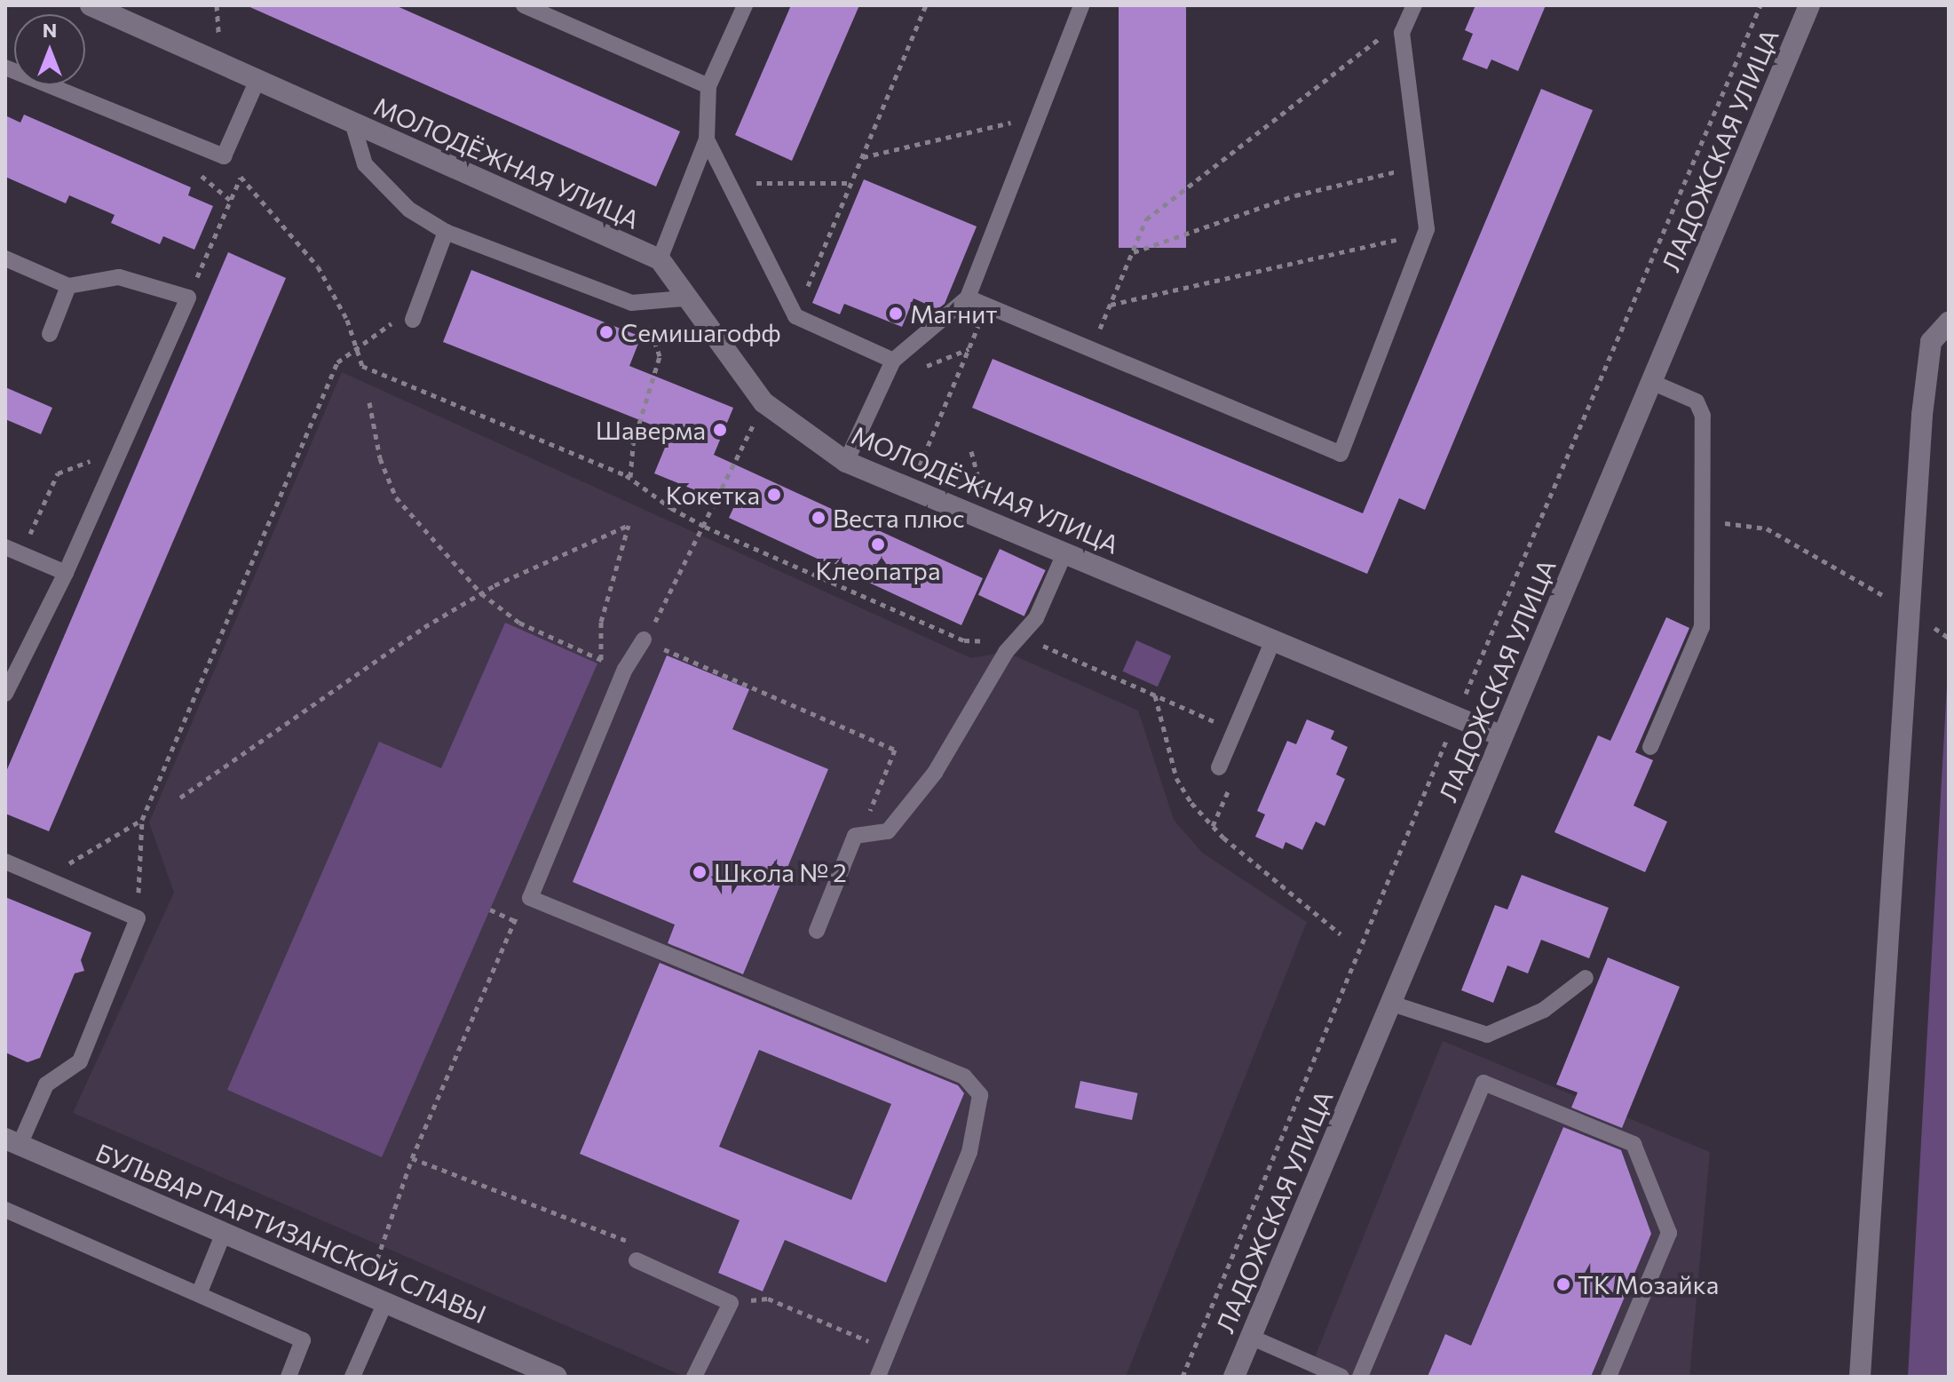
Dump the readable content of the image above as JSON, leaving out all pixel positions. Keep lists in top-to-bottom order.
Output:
{
  "streets": {
    "street": ["ЛАДОЖСКАЯ УЛИЦА", "МОЛОДЁЖНАЯ УЛИЦА", "БУЛЬВАР ПАРТИЗАНСКОЙ СЛАВЫ"]
  },
  "crossings": [
    ["ЛАДОЖСКАЯ УЛИЦА", "МОЛОДЁЖНАЯ УЛИЦА"]
  ],
  "places": [
    "Магнит",
    "Семишагофф",
    "Шаверма",
    "Кокетка",
    "Веста плюс",
    "Клеопатра",
    "Школа № 2",
    "ТК Мозайка"
  ],
  "north": "top"
}
